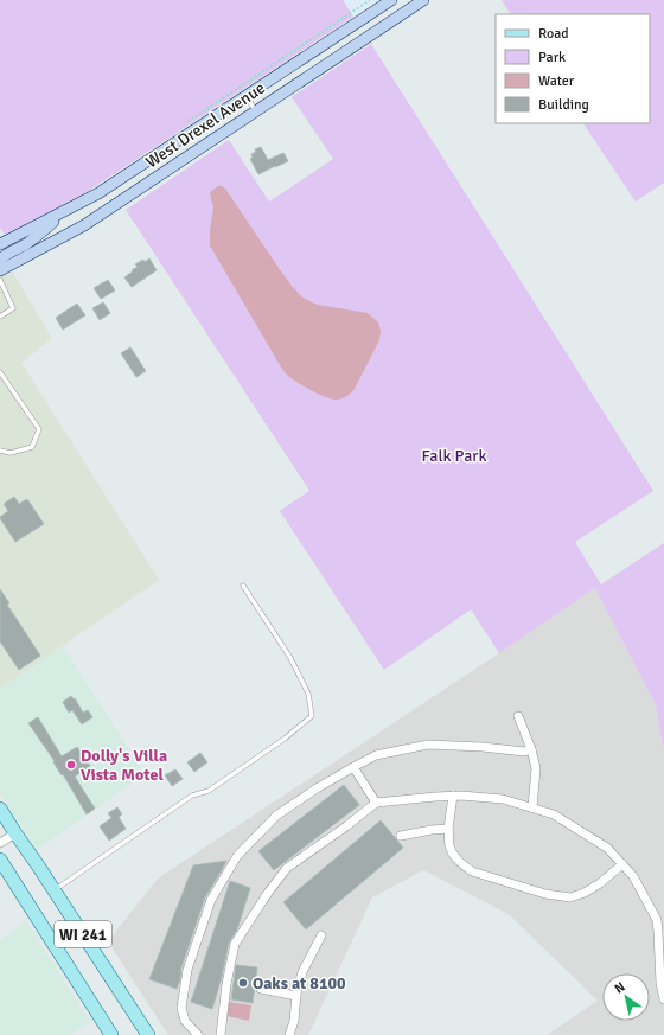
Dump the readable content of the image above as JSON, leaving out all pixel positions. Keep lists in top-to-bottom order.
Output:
{
  "streets": {
    "main road": ["WI 241"],
    "street": ["West Drexel Avenue"]
  },
  "parks": ["Falk Park"],
  "places": ["Dolly's Villa Vista Motel", "Oaks at 8100"],
  "legend": [
    "Road",
    "Park",
    "Water",
    "Building"
  ],
  "north": "top left"
}
